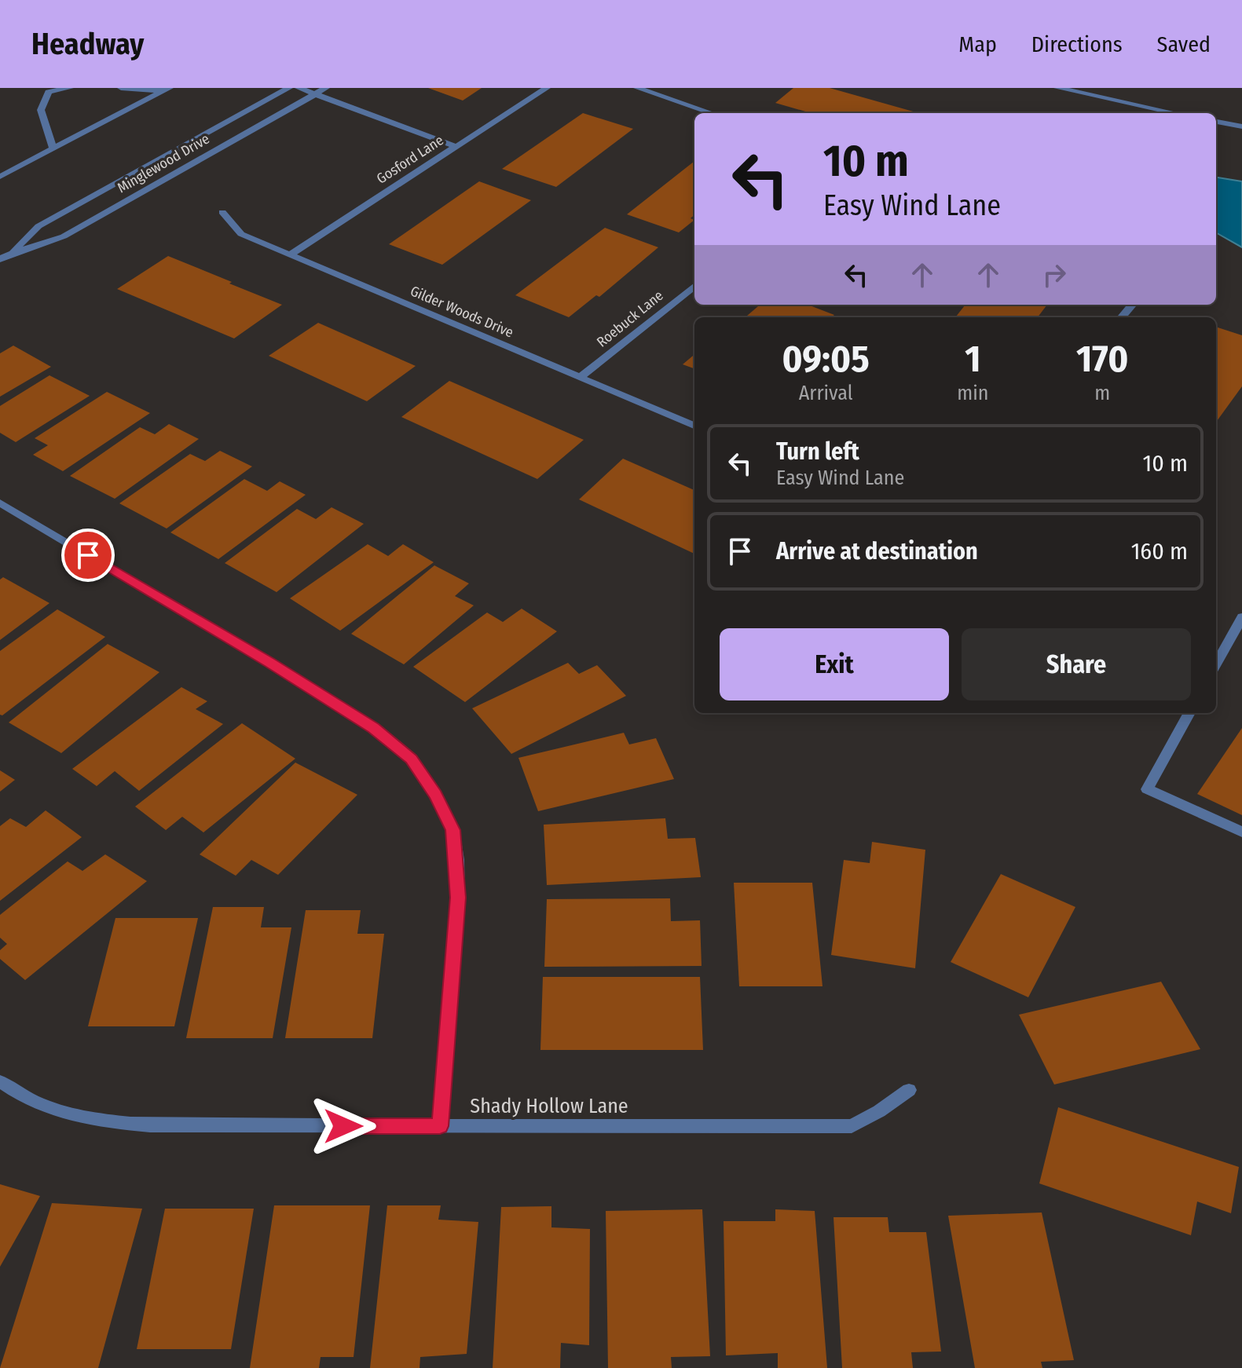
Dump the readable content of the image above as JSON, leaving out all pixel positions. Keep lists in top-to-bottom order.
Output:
{
  "streets": {
    "street": [
      "Gosford Lane",
      "Minglewood Drive",
      "Gilder Woods Drive",
      "Roebuck Lane",
      "Shady Hollow Lane"
    ]
  },
  "crossings": [
    ["Gosford Lane", "Gilder Woods Drive"],
    ["Gilder Woods Drive", "Roebuck Lane"]
  ],
  "page": {
    "header": "Headway",
    "nav": ["Map", "Directions", "Saved"],
    "turn": ["10 m", "Easy Wind Lane"],
    "eta": [
      "09:05",
      "Arrival",
      "1",
      "min",
      "170",
      "m"
    ],
    "list": [
      {
        "name": "Turn left",
        "note": "Easy Wind Lane",
        "value": "10 m"
      },
      {
        "name": "Arrive at destination",
        "value": "160 m"
      }
    ],
    "buttons": ["Exit", "Share"]
  }
}
